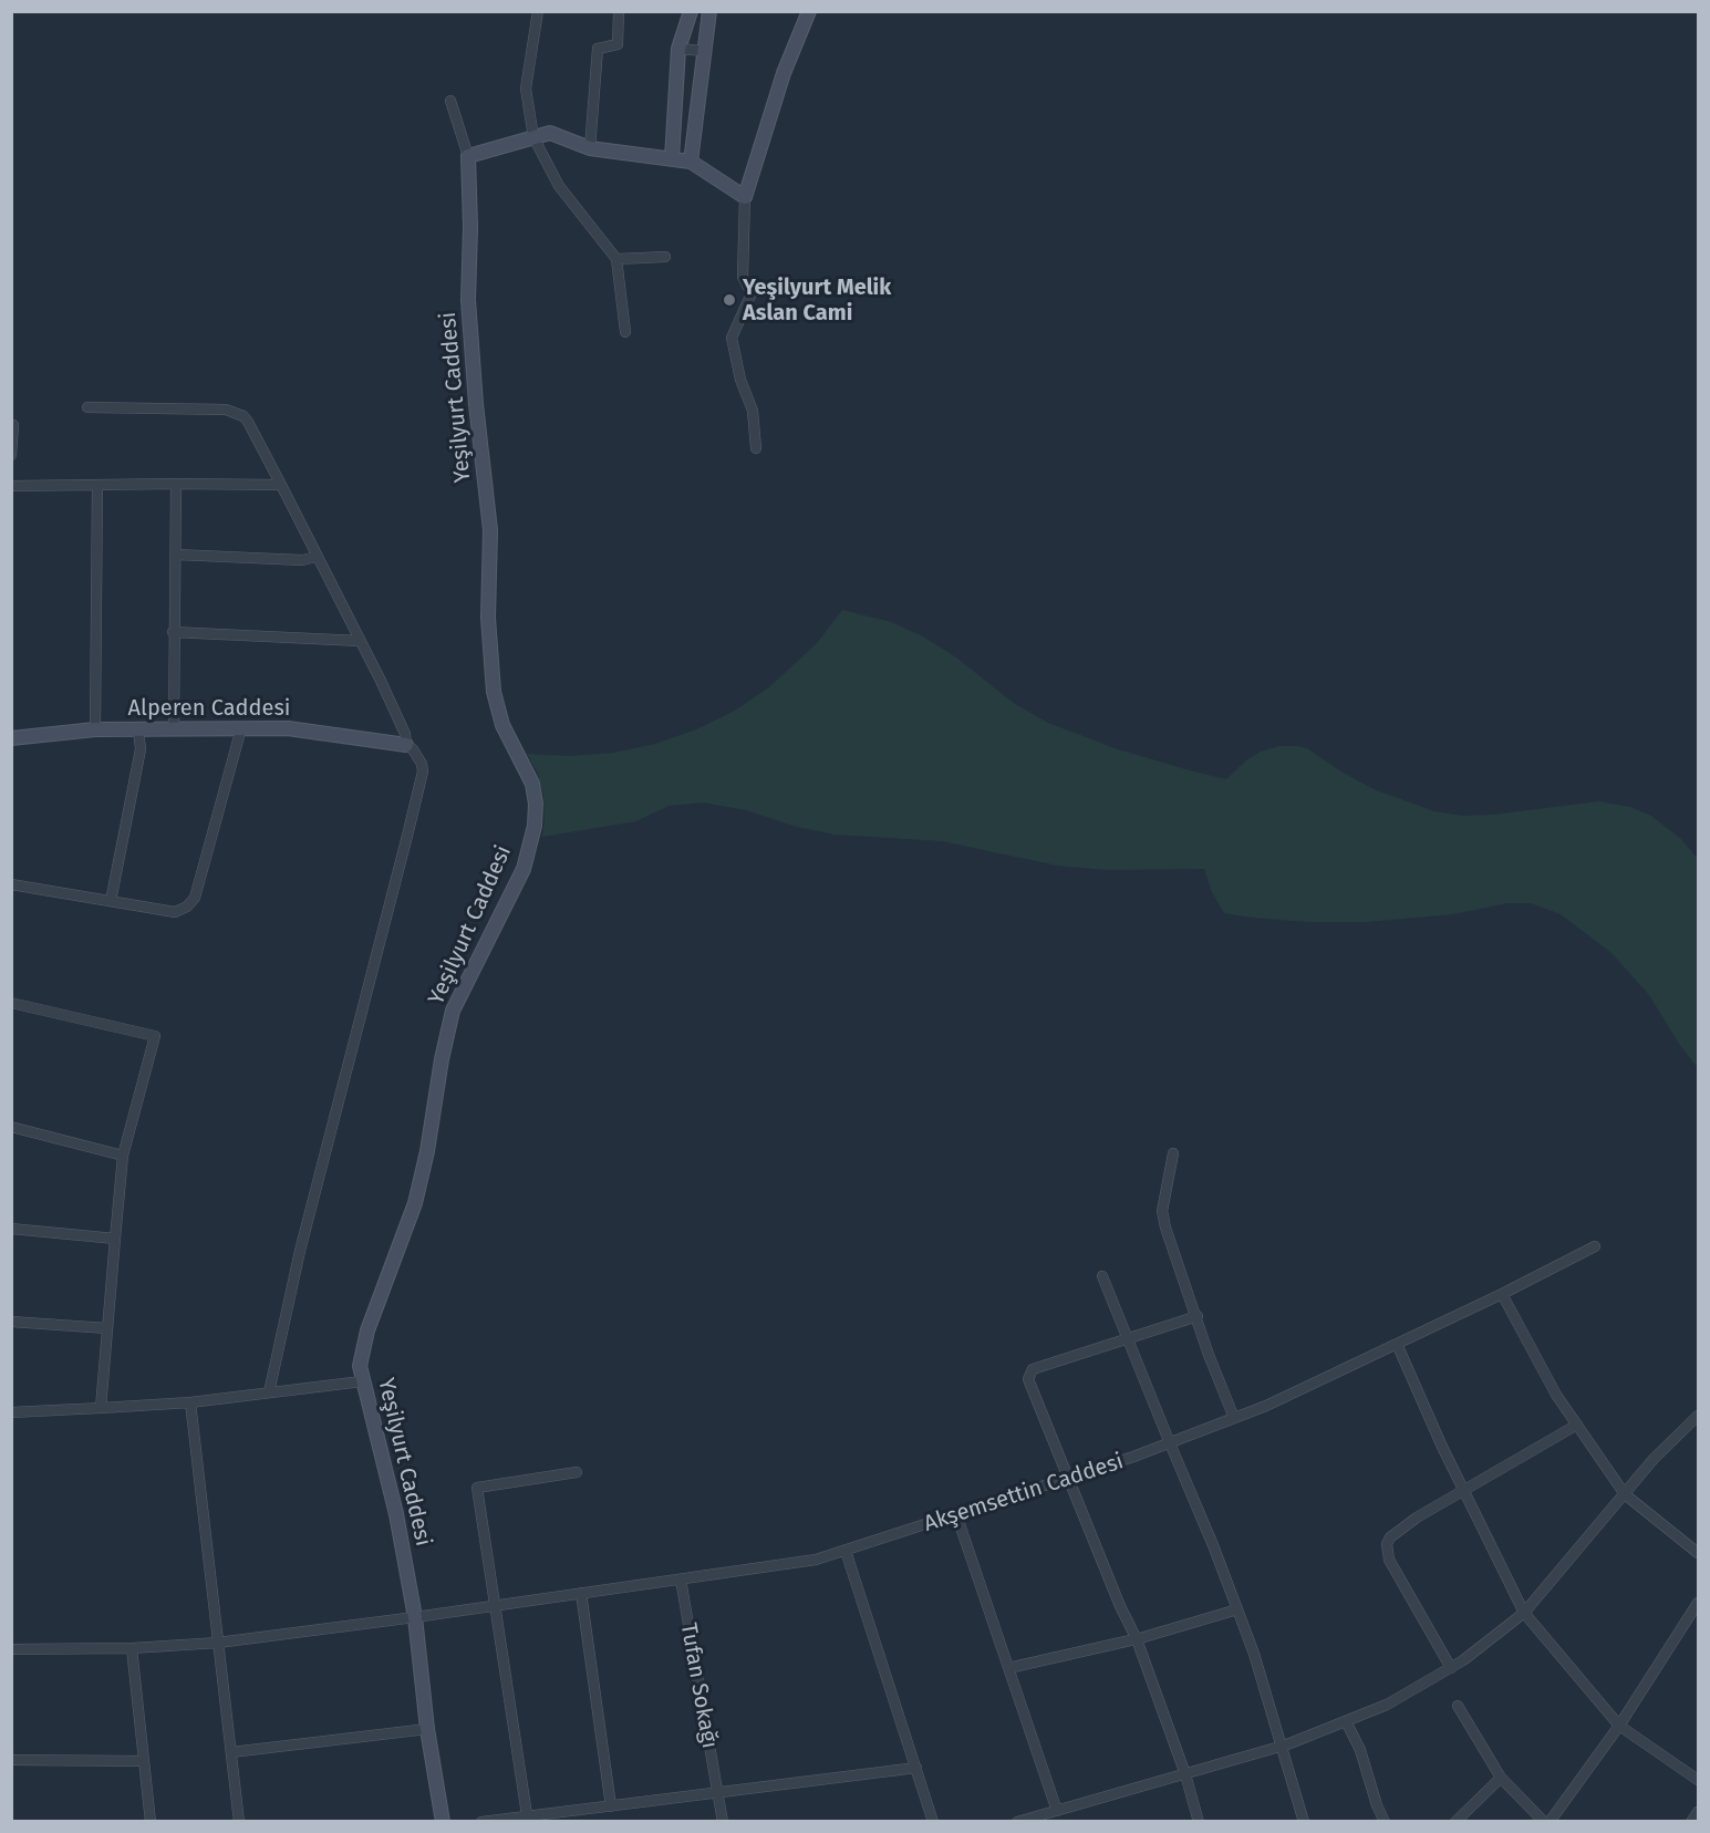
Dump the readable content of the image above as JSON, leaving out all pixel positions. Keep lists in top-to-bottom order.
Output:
{
  "streets": {
    "street": [
      "Yeşilyurt Caddesi",
      "Alperen Caddesi",
      "Akşemsettin Caddesi",
      "Tufan Sokağı"
    ]
  },
  "crossings": [
    ["Yeşilyurt Caddesi", "Akşemsettin Caddesi"],
    ["Akşemsettin Caddesi", "Tufan Sokağı"]
  ],
  "places": ["Yeşilyurt Melik Aslan Cami"]
}
